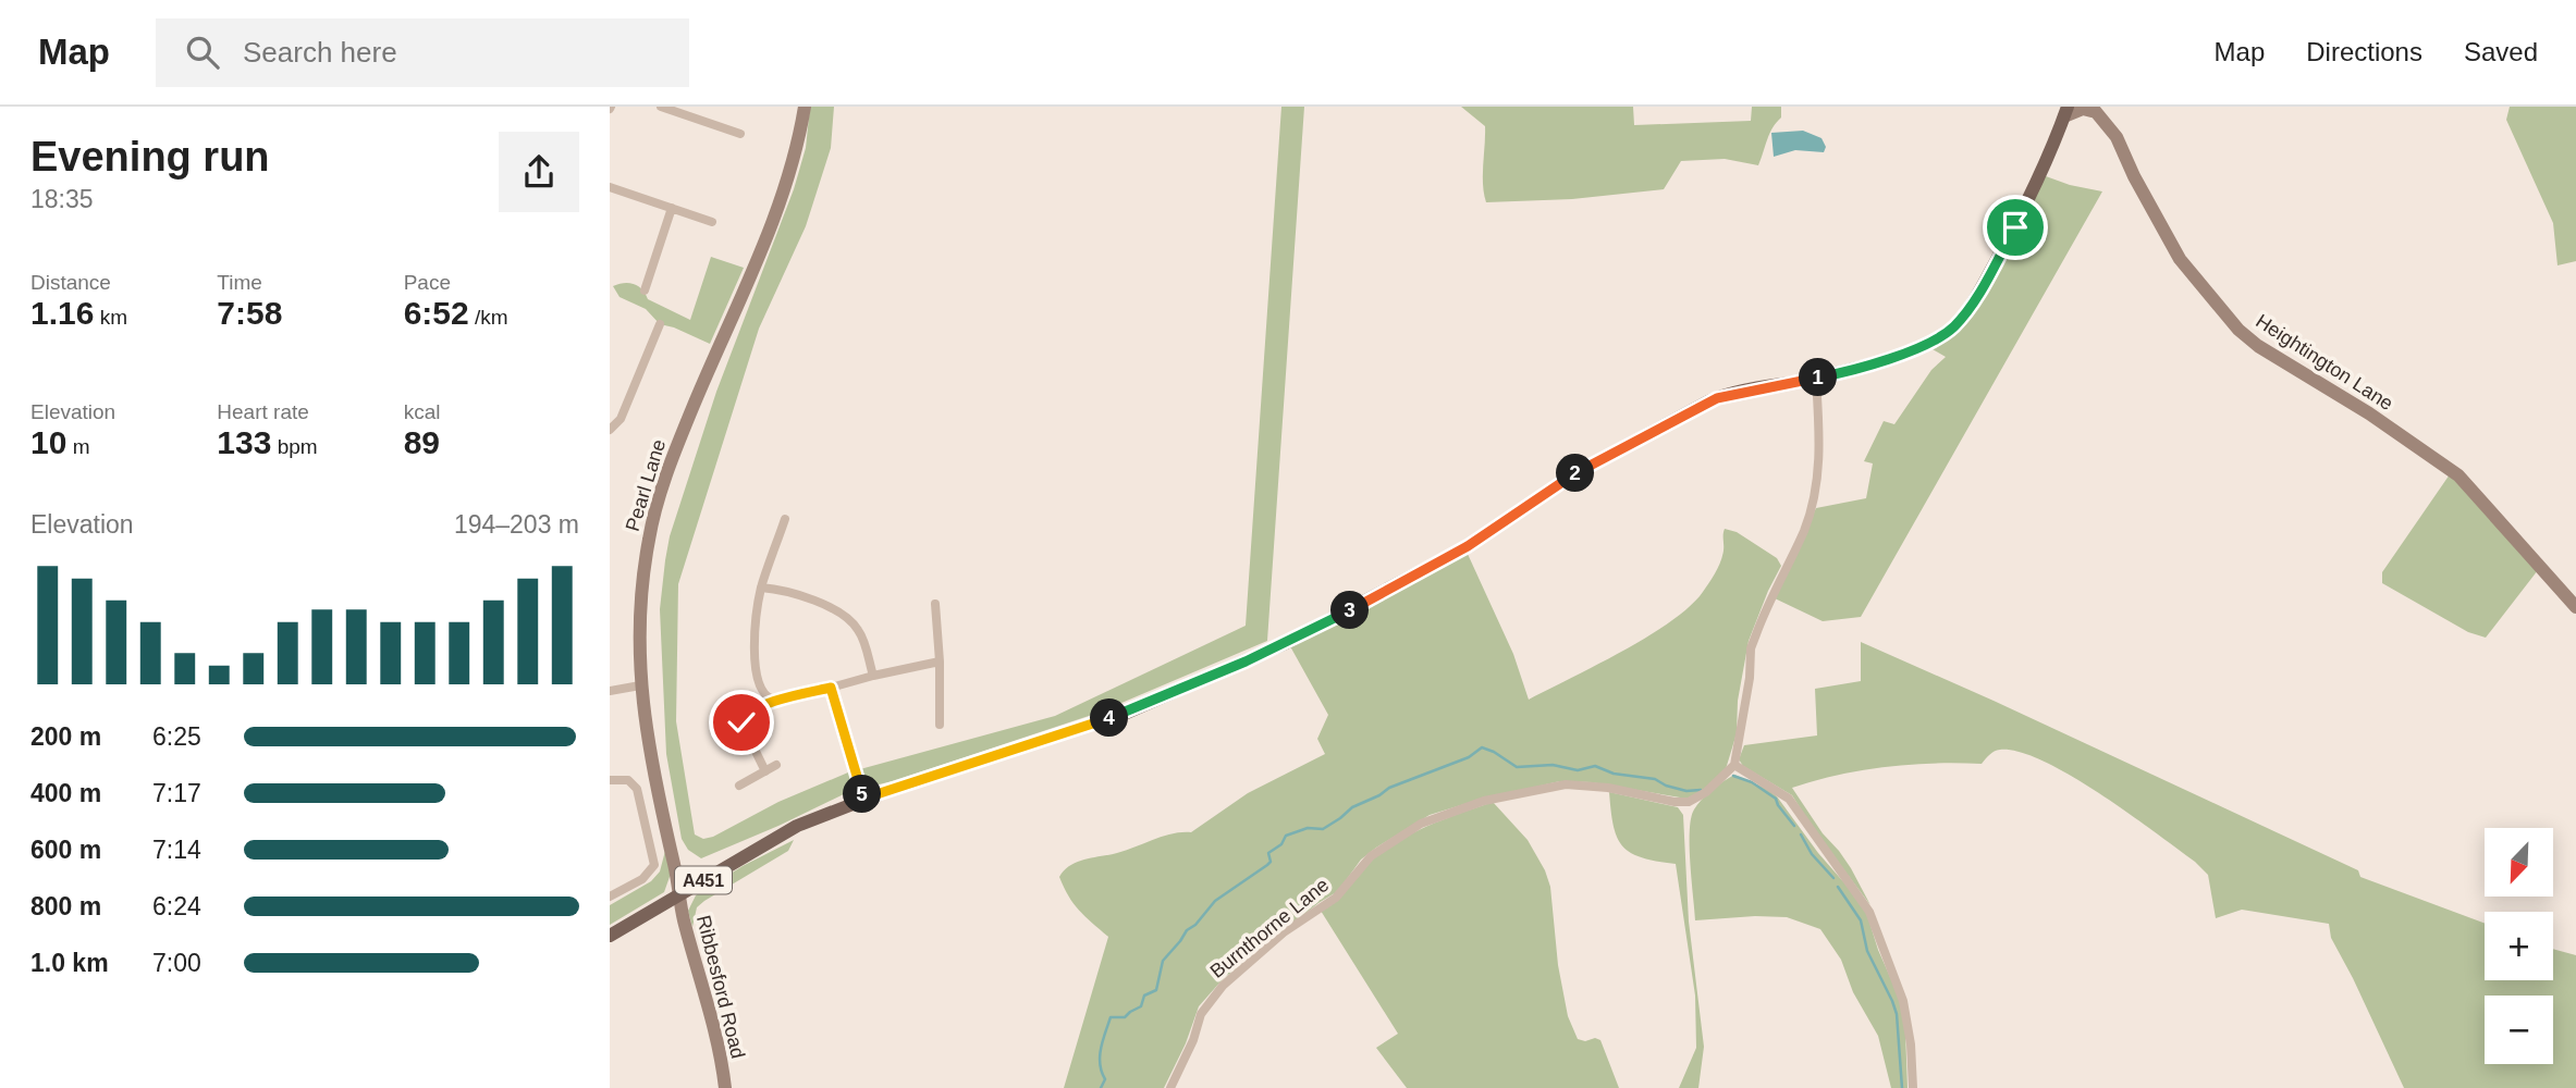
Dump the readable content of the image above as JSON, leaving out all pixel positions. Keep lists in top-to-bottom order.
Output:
{
  "streets": {
    "main road": [
      "Heightington Lane",
      "Pearl Lane",
      "A451",
      "Ribbesford Road"
    ],
    "street": ["Burnthorne Lane"]
  },
  "crossings": [
    ["Heightington Lane", "A451"],
    ["Pearl Lane", "A451"],
    ["Pearl Lane", "Ribbesford Road"],
    ["A451", "Ribbesford Road"]
  ],
  "north": "bottom left",
  "page": {
    "header": "Map",
    "search": "Search here",
    "nav": ["Map", "Directions", "Saved"],
    "heading": ["Evening run", "18:35"],
    "stats": [
      ["Distance", "1.16 km"],
      ["Time", "7:58"],
      ["Pace", "6:52 /km"],
      ["Elevation", "10 m"],
      ["Heart rate", "133 bpm"],
      ["kcal", "89"]
    ],
    "pins": [
      "1",
      "2",
      "3",
      "4",
      "5"
    ],
    "chart": ["Elevation", "194–203 m"],
    "list": [
      {
        "name": "200 m",
        "note": "6:25"
      },
      {
        "name": "400 m",
        "note": "7:17"
      },
      {
        "name": "600 m",
        "note": "7:14"
      },
      {
        "name": "800 m",
        "note": "6:24"
      },
      {
        "name": "1.0 km",
        "note": "7:00"
      }
    ],
    "map_buttons": ["+", "−"]
  }
}
